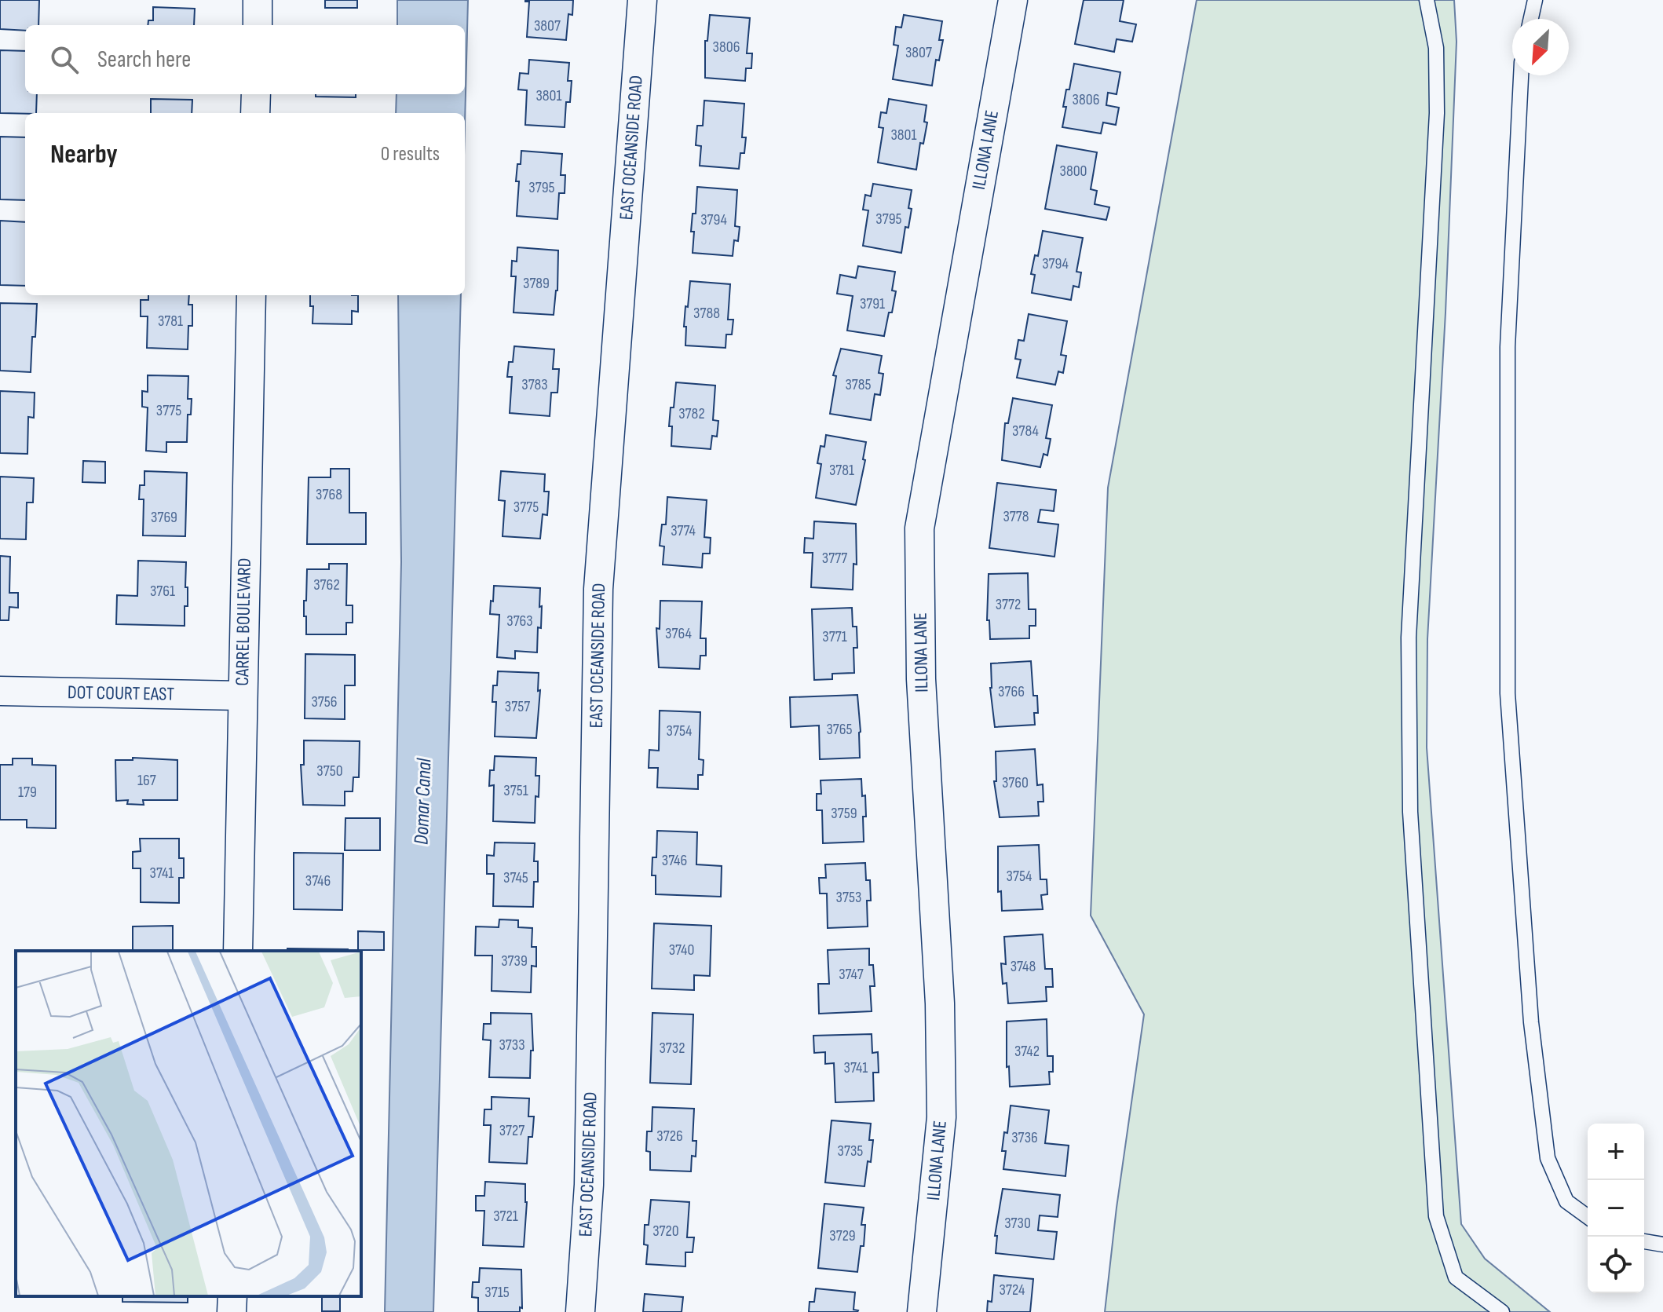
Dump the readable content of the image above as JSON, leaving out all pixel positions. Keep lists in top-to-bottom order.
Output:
{
  "streets": {
    "street": [
      "EAST OCEANSIDE ROAD",
      "ILLONA LANE",
      "CARREL BOULEVARD",
      "DOT COURT EAST"
    ]
  },
  "crossings": [
    ["CARREL BOULEVARD", "DOT COURT EAST"]
  ],
  "water": ["Domar Canal"],
  "house_numbers": [
    "3807",
    "3806",
    "3807",
    "3801",
    "3806",
    "3801",
    "3800",
    "3795",
    "3795",
    "3794",
    "3794",
    "3789",
    "3791",
    "3788",
    "3781",
    "3783",
    "3785",
    "3775",
    "3782",
    "3784",
    "3781",
    "3768",
    "3775",
    "3778",
    "3769",
    "3774",
    "3777",
    "3762",
    "3761",
    "3772",
    "3763",
    "3764",
    "3771",
    "3766",
    "3756",
    "3757",
    "3765",
    "3754",
    "3750",
    "167",
    "3760",
    "3751",
    "179",
    "3759",
    "3746",
    "3741",
    "3754",
    "3745",
    "3746",
    "3753",
    "3740",
    "3739",
    "3748",
    "3747",
    "3733",
    "3732",
    "3742",
    "3741",
    "3727",
    "3726",
    "3736",
    "3735",
    "3721",
    "3730",
    "3720",
    "3729",
    "3724",
    "3715"
  ],
  "north": "bottom left",
  "page": {
    "search": "Search here",
    "heading": ["Nearby", "0 results"],
    "map_buttons": ["+", "−"]
  }
}
